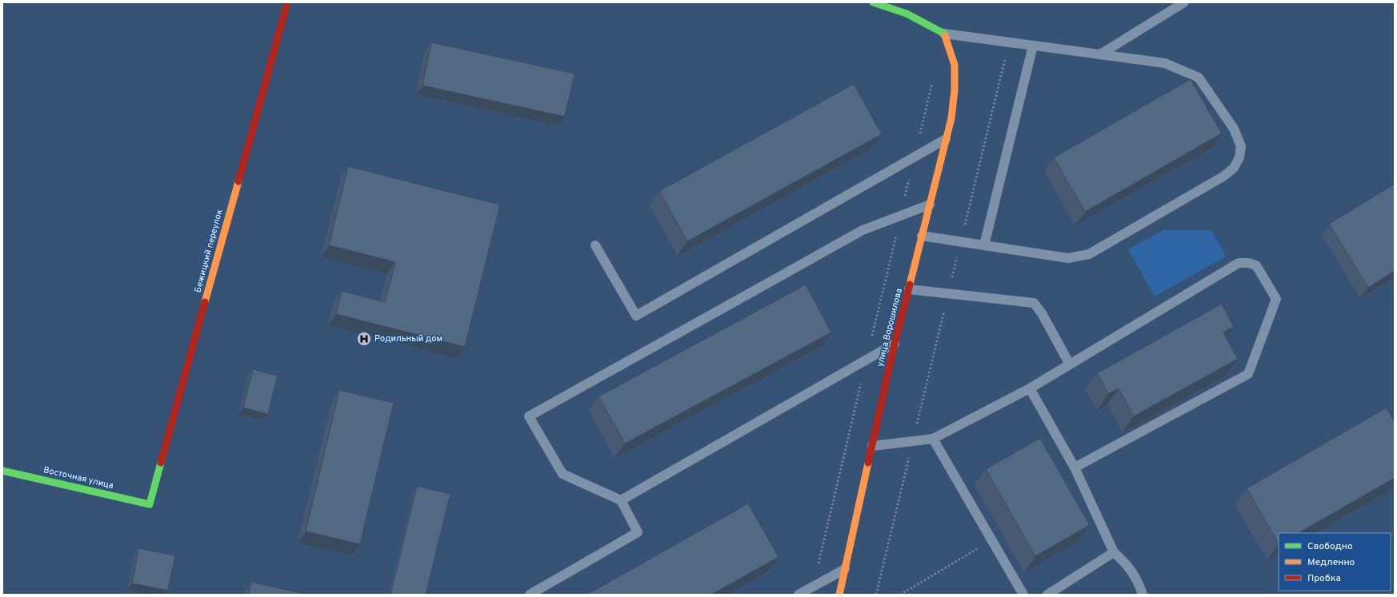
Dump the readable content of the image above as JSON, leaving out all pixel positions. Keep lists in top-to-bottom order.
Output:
{
  "streets": {
    "street": ["Бежицкий переулок", "улица Ворошилова", "Восточная улица"]
  },
  "crossings": [
    ["Бежицкий переулок", "Восточная улица"]
  ],
  "places": {
    "hospital": ["Родильный дом"]
  },
  "legend": ["Свободно", "Медленно", "Пробка"]
}
